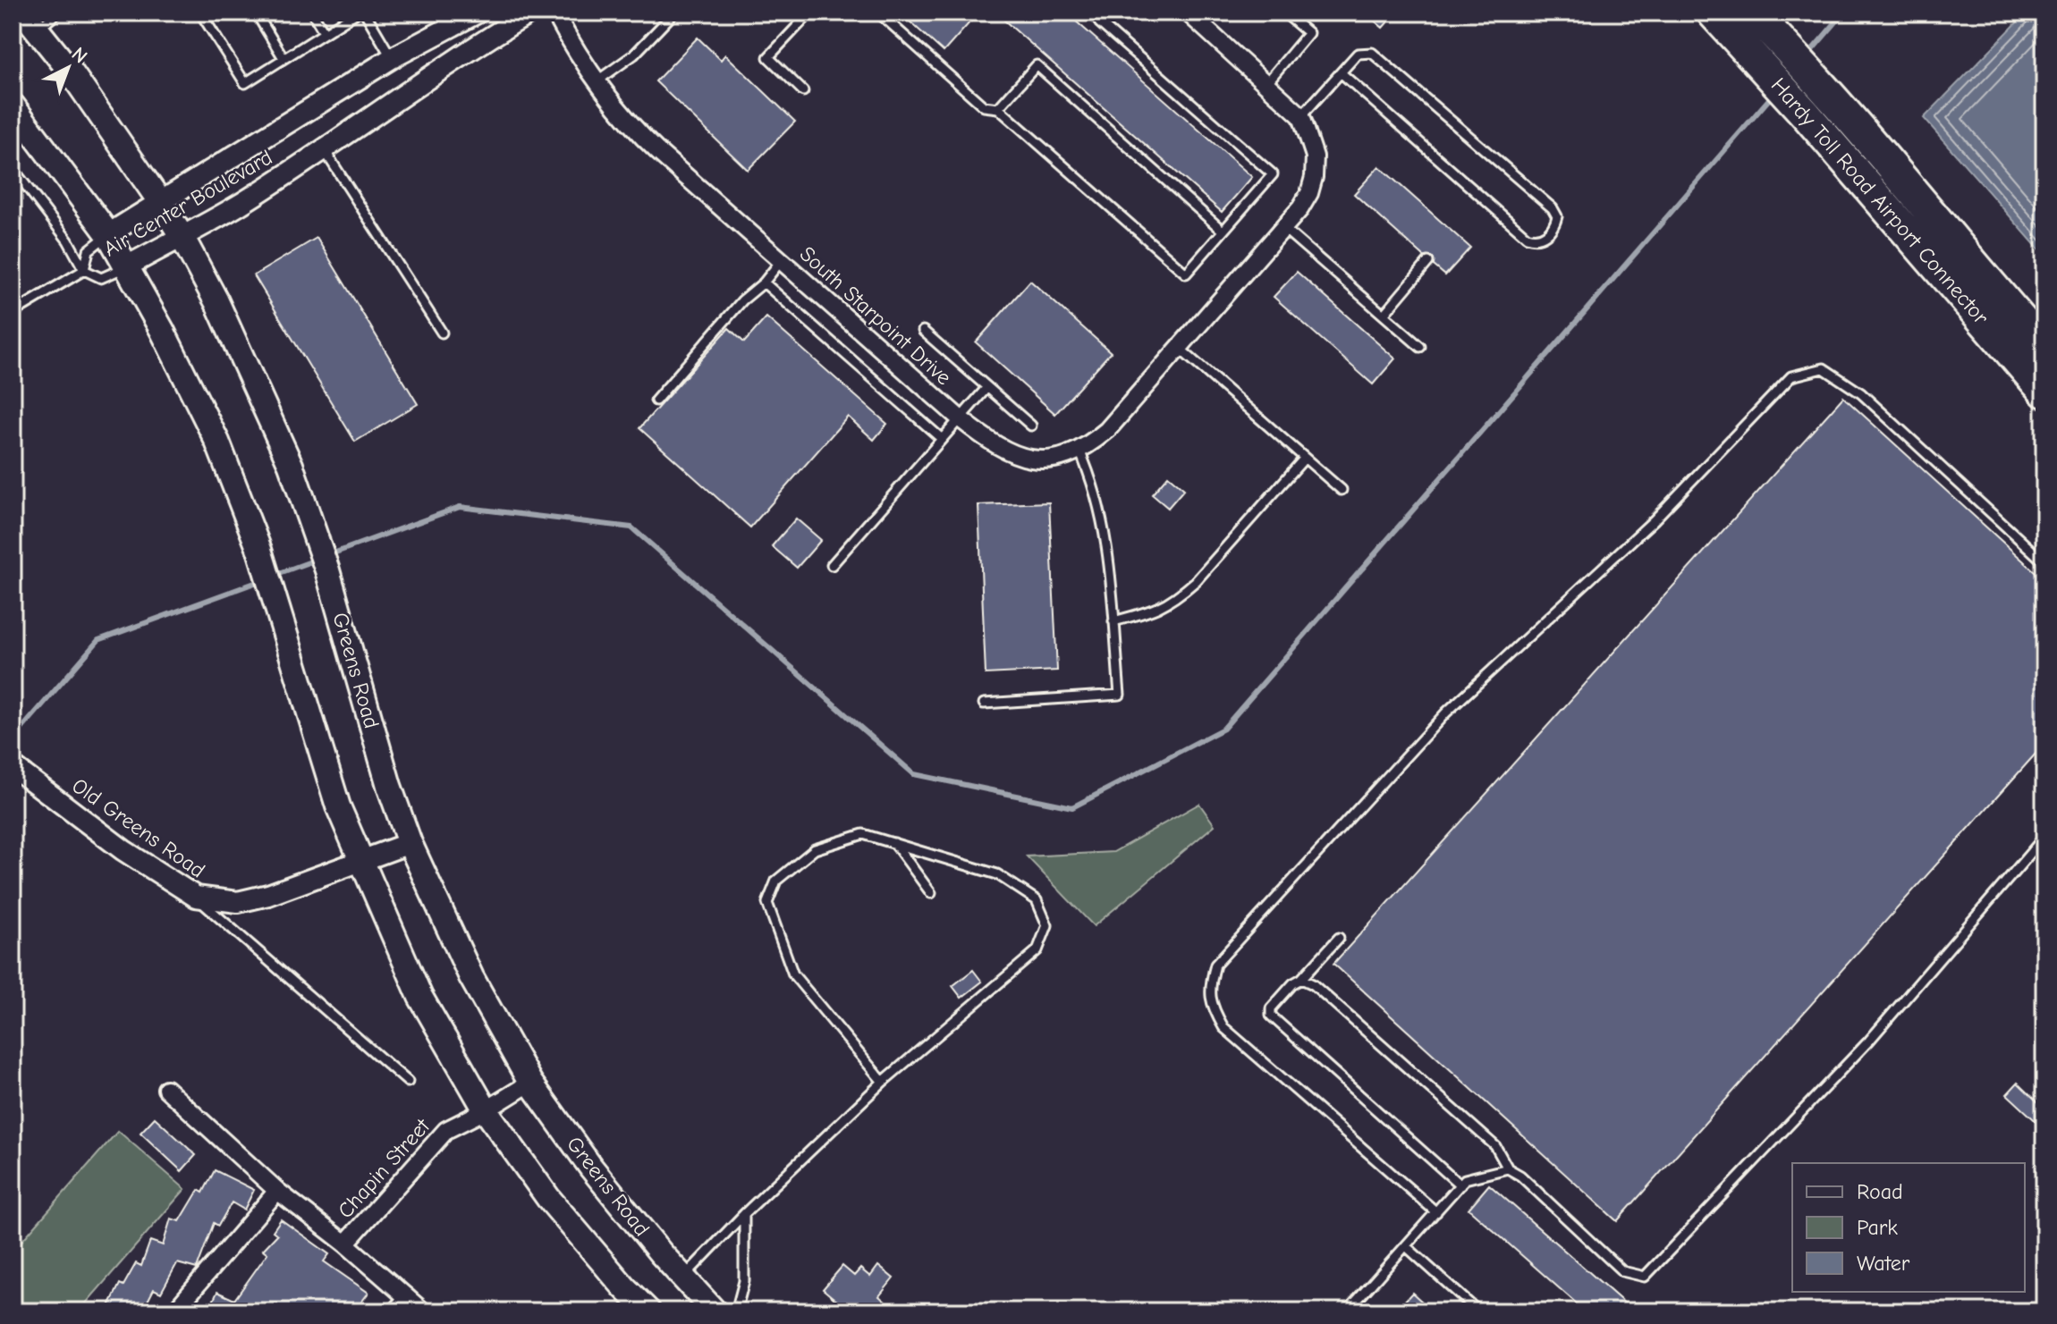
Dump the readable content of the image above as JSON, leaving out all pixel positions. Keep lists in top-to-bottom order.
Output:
{
  "streets": {
    "highway": ["Hardy Toll Road Airport Connector"],
    "main road": ["Greens Road"],
    "street": [
      "Air Center Boulevard",
      "South Starpoint Drive",
      "Old Greens Road",
      "Chapin Street"
    ]
  },
  "crossings": [
    ["Air Center Boulevard", "Greens Road"],
    ["Greens Road", "Old Greens Road"],
    ["Greens Road", "Chapin Street"]
  ],
  "legend": ["Road", "Park", "Water"],
  "north": "top right"
}
